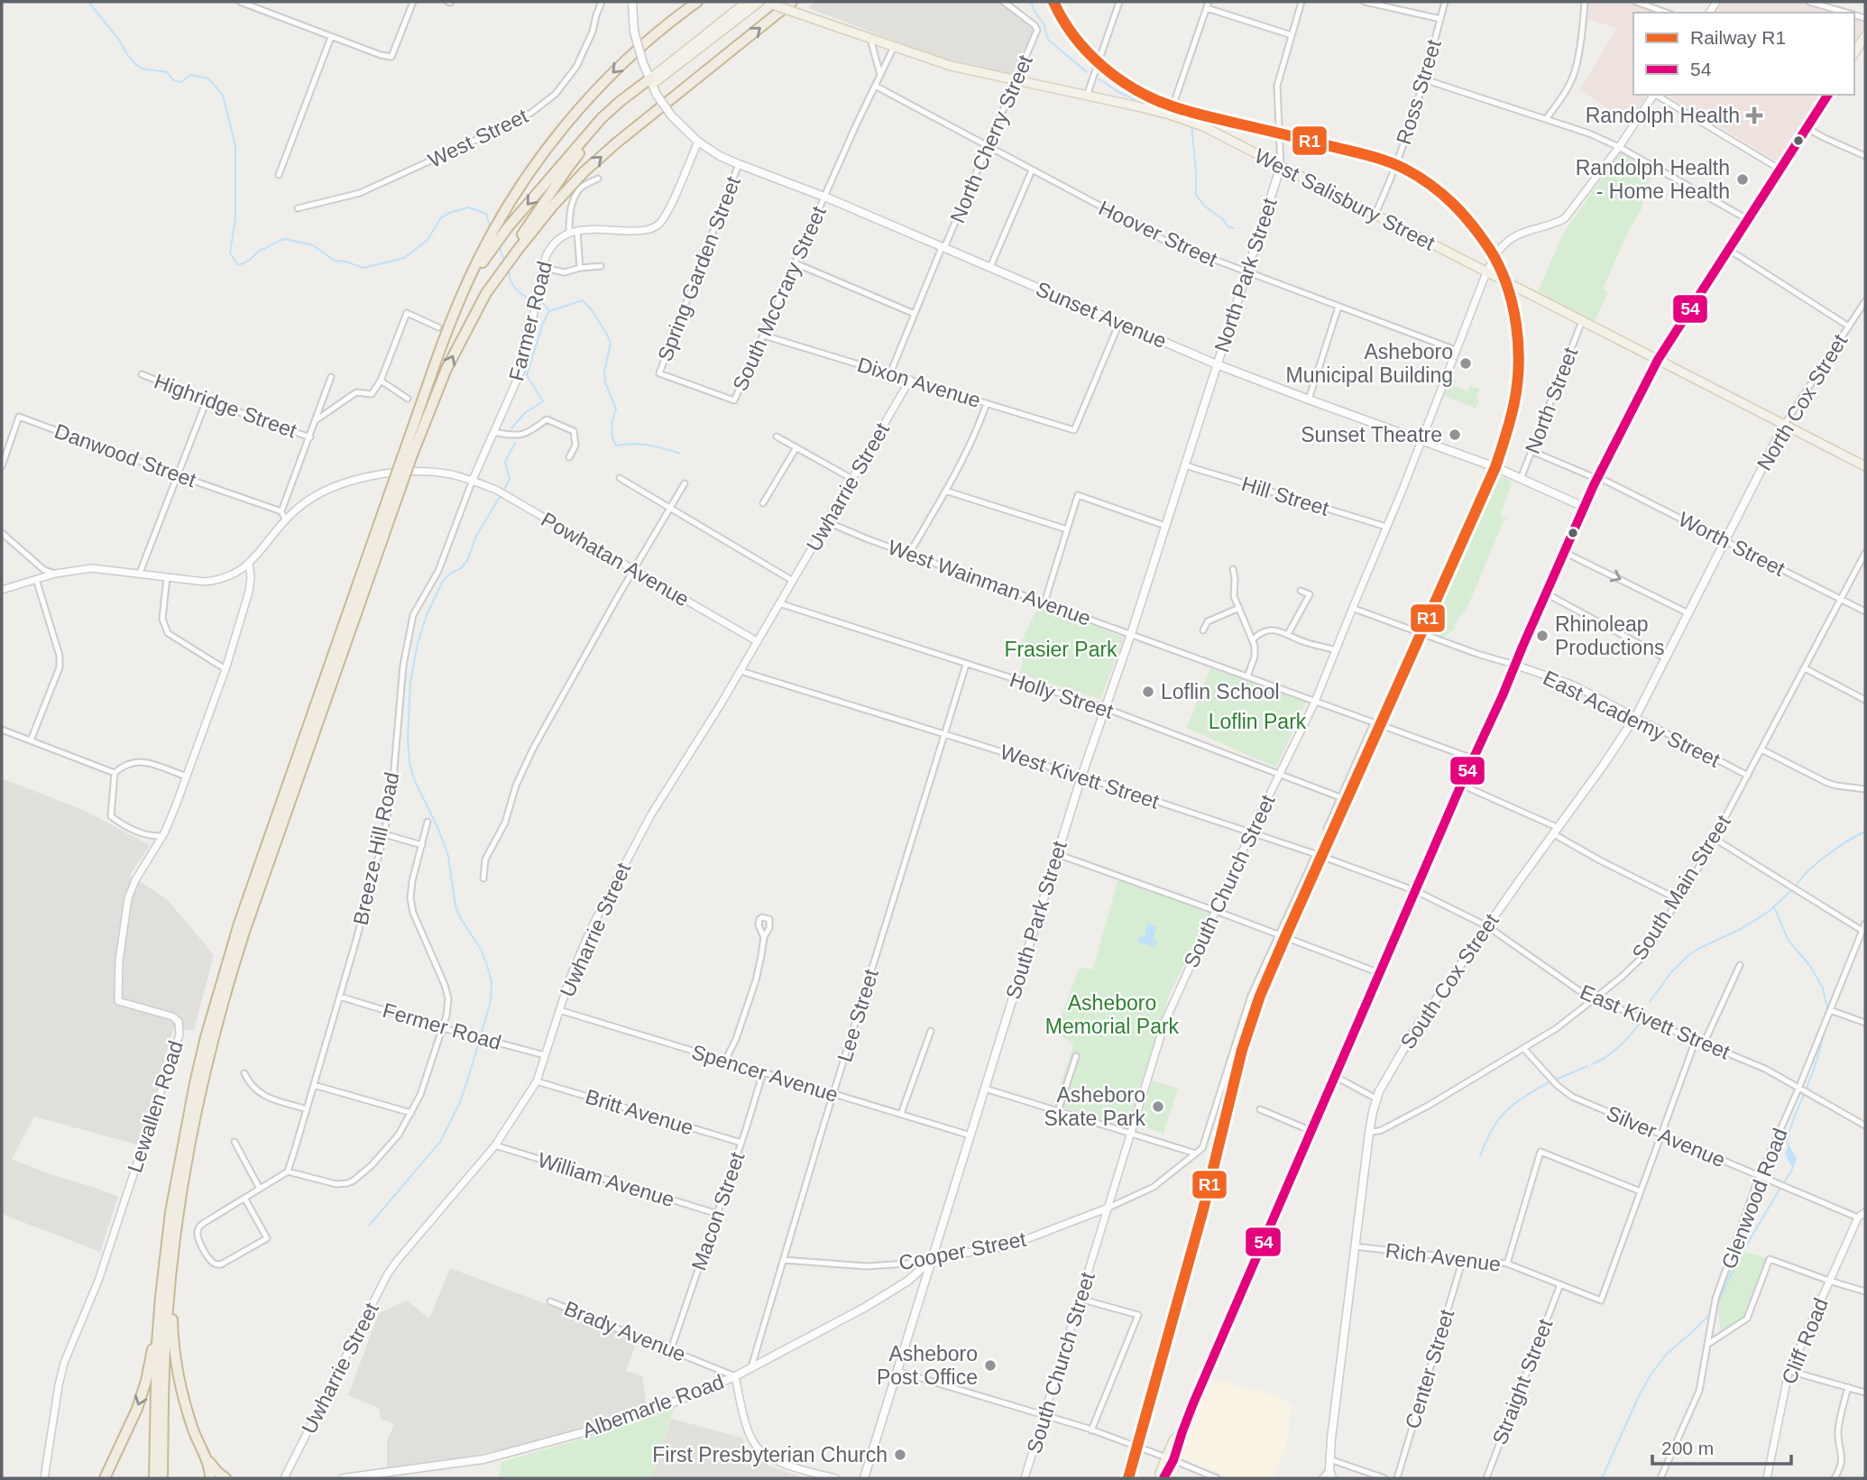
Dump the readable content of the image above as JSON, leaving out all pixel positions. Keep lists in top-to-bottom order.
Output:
{
  "streets": {
    "main road": [
      "West Salisbury Street",
      "North Park Street",
      "Sunset Avenue",
      "North Cox Street",
      "South Park Street",
      "South Cox Street",
      "Albemarle Road"
    ],
    "street": [
      "Ross Street",
      "West Street",
      "North Cherry Street",
      "Hoover Street",
      "Spring Garden Street",
      "South McCrary Street",
      "Farmer Road",
      "Dixon Avenue",
      "North Street",
      "Highridge Street",
      "Danwood Street",
      "Uwharrie Street",
      "Hill Street",
      "Worth Street",
      "Powhatan Avenue",
      "West Wainman Avenue",
      "Holly Street",
      "East Academy Street",
      "West Kivett Street",
      "Breeze Hill Road",
      "South Church Street",
      "South Main Street",
      "Lee Street",
      "East Kivett Street",
      "Fermer Road",
      "Spencer Avenue",
      "Lewallen Road",
      "Britt Avenue",
      "Silver Avenue",
      "William Avenue",
      "Glenwood Road",
      "Macon Street",
      "Cooper Street",
      "Rich Avenue",
      "Brady Avenue",
      "Cliff Road",
      "Center Street",
      "Straight Street"
    ]
  },
  "crossings": [
    ["Ross Street", "West Salisbury Street"],
    ["North Cherry Street", "West Salisbury Street"],
    ["North Cherry Street", "Hoover Street"],
    ["North Cherry Street", "Sunset Avenue"],
    ["North Cherry Street", "Dixon Avenue"],
    ["West Salisbury Street", "North Park Street"],
    ["West Salisbury Street", "South McCrary Street"],
    ["West Salisbury Street", "North Street"],
    ["West Salisbury Street", "North Cox Street"],
    ["West Salisbury Street", "South Church Street"],
    ["Hoover Street", "North Park Street"],
    ["Hoover Street", "South McCrary Street"],
    ["Hoover Street", "South Church Street"],
    ["Spring Garden Street", "South McCrary Street"],
    ["Spring Garden Street", "Sunset Avenue"],
    ["North Park Street", "Sunset Avenue"],
    ["North Park Street", "South Park Street"],
    ["South McCrary Street", "Sunset Avenue"],
    ["South McCrary Street", "Dixon Avenue"],
    ["Sunset Avenue", "Dixon Avenue"],
    ["Sunset Avenue", "North Street"],
    ["Sunset Avenue", "South Church Street"],
    ["Sunset Avenue", "South Park Street"],
    ["Farmer Road", "Powhatan Avenue"],
    ["Farmer Road", "Breeze Hill Road"],
    ["Dixon Avenue", "Uwharrie Street"],
    ["North Street", "Worth Street"],
    ["North Cox Street", "Worth Street"],
    ["North Cox Street", "South Cox Street"],
    ["Uwharrie Street", "Powhatan Avenue"],
    ["Uwharrie Street", "West Wainman Avenue"],
    ["Uwharrie Street", "Holly Street"],
    ["Uwharrie Street", "West Kivett Street"],
    ["Uwharrie Street", "Fermer Road"],
    ["Uwharrie Street", "Spencer Avenue"],
    ["Uwharrie Street", "Britt Avenue"],
    ["Uwharrie Street", "William Avenue"],
    ["Hill Street", "South Church Street"],
    ["Hill Street", "South Park Street"],
    ["Worth Street", "South Main Street"],
    ["Worth Street", "South Cox Street"],
    ["Powhatan Avenue", "Breeze Hill Road"],
    ["Powhatan Avenue", "Lewallen Road"],
    ["West Wainman Avenue", "South Church Street"],
    ["West Wainman Avenue", "South Park Street"],
    ["Holly Street", "South Church Street"],
    ["Holly Street", "South Park Street"],
    ["Holly Street", "Lee Street"],
    ["East Academy Street", "South Main Street"],
    ["East Academy Street", "South Cox Street"],
    ["West Kivett Street", "South Church Street"],
    ["West Kivett Street", "South Park Street"],
    ["West Kivett Street", "Lee Street"],
    ["West Kivett Street", "East Kivett Street"],
    ["Breeze Hill Road", "Fermer Road"],
    ["South Church Street", "Cooper Street"],
    ["South Main Street", "South Cox Street"],
    ["South Main Street", "East Kivett Street"],
    ["South Main Street", "Silver Avenue"],
    ["South Park Street", "Spencer Avenue"],
    ["South Park Street", "Cooper Street"],
    ["South Park Street", "Albemarle Road"],
    ["South Cox Street", "East Kivett Street"],
    ["South Cox Street", "Rich Avenue"],
    ["Lee Street", "Spencer Avenue"],
    ["Lee Street", "Cooper Street"],
    ["Lee Street", "Albemarle Road"],
    ["East Kivett Street", "Glenwood Road"],
    ["Spencer Avenue", "Macon Street"],
    ["Britt Avenue", "Macon Street"],
    ["Silver Avenue", "Glenwood Road"],
    ["Silver Avenue", "Cliff Road"],
    ["William Avenue", "Macon Street"],
    ["Macon Street", "Brady Avenue"],
    ["Cooper Street", "Albemarle Road"],
    ["Rich Avenue", "Center Street"],
    ["Rich Avenue", "Straight Street"],
    ["Brady Avenue", "Albemarle Road"]
  ],
  "parks": ["Frasier Park", "Loflin Park", "Asheboro Memorial Park"],
  "places": {
    "health": ["Randolph Health"],
    "other": [
      "Randolph Health - Home Health",
      "Asheboro Municipal Building",
      "Sunset Theatre",
      "Rhinoleap Productions",
      "Loflin School",
      "Asheboro Skate Park",
      "Asheboro Post Office",
      "First Presbyterian Church"
    ]
  },
  "lines": ["rail line R1", "transit line 54"],
  "legend": ["Railway R1", "54"],
  "scale_bar": "200 m"
}
